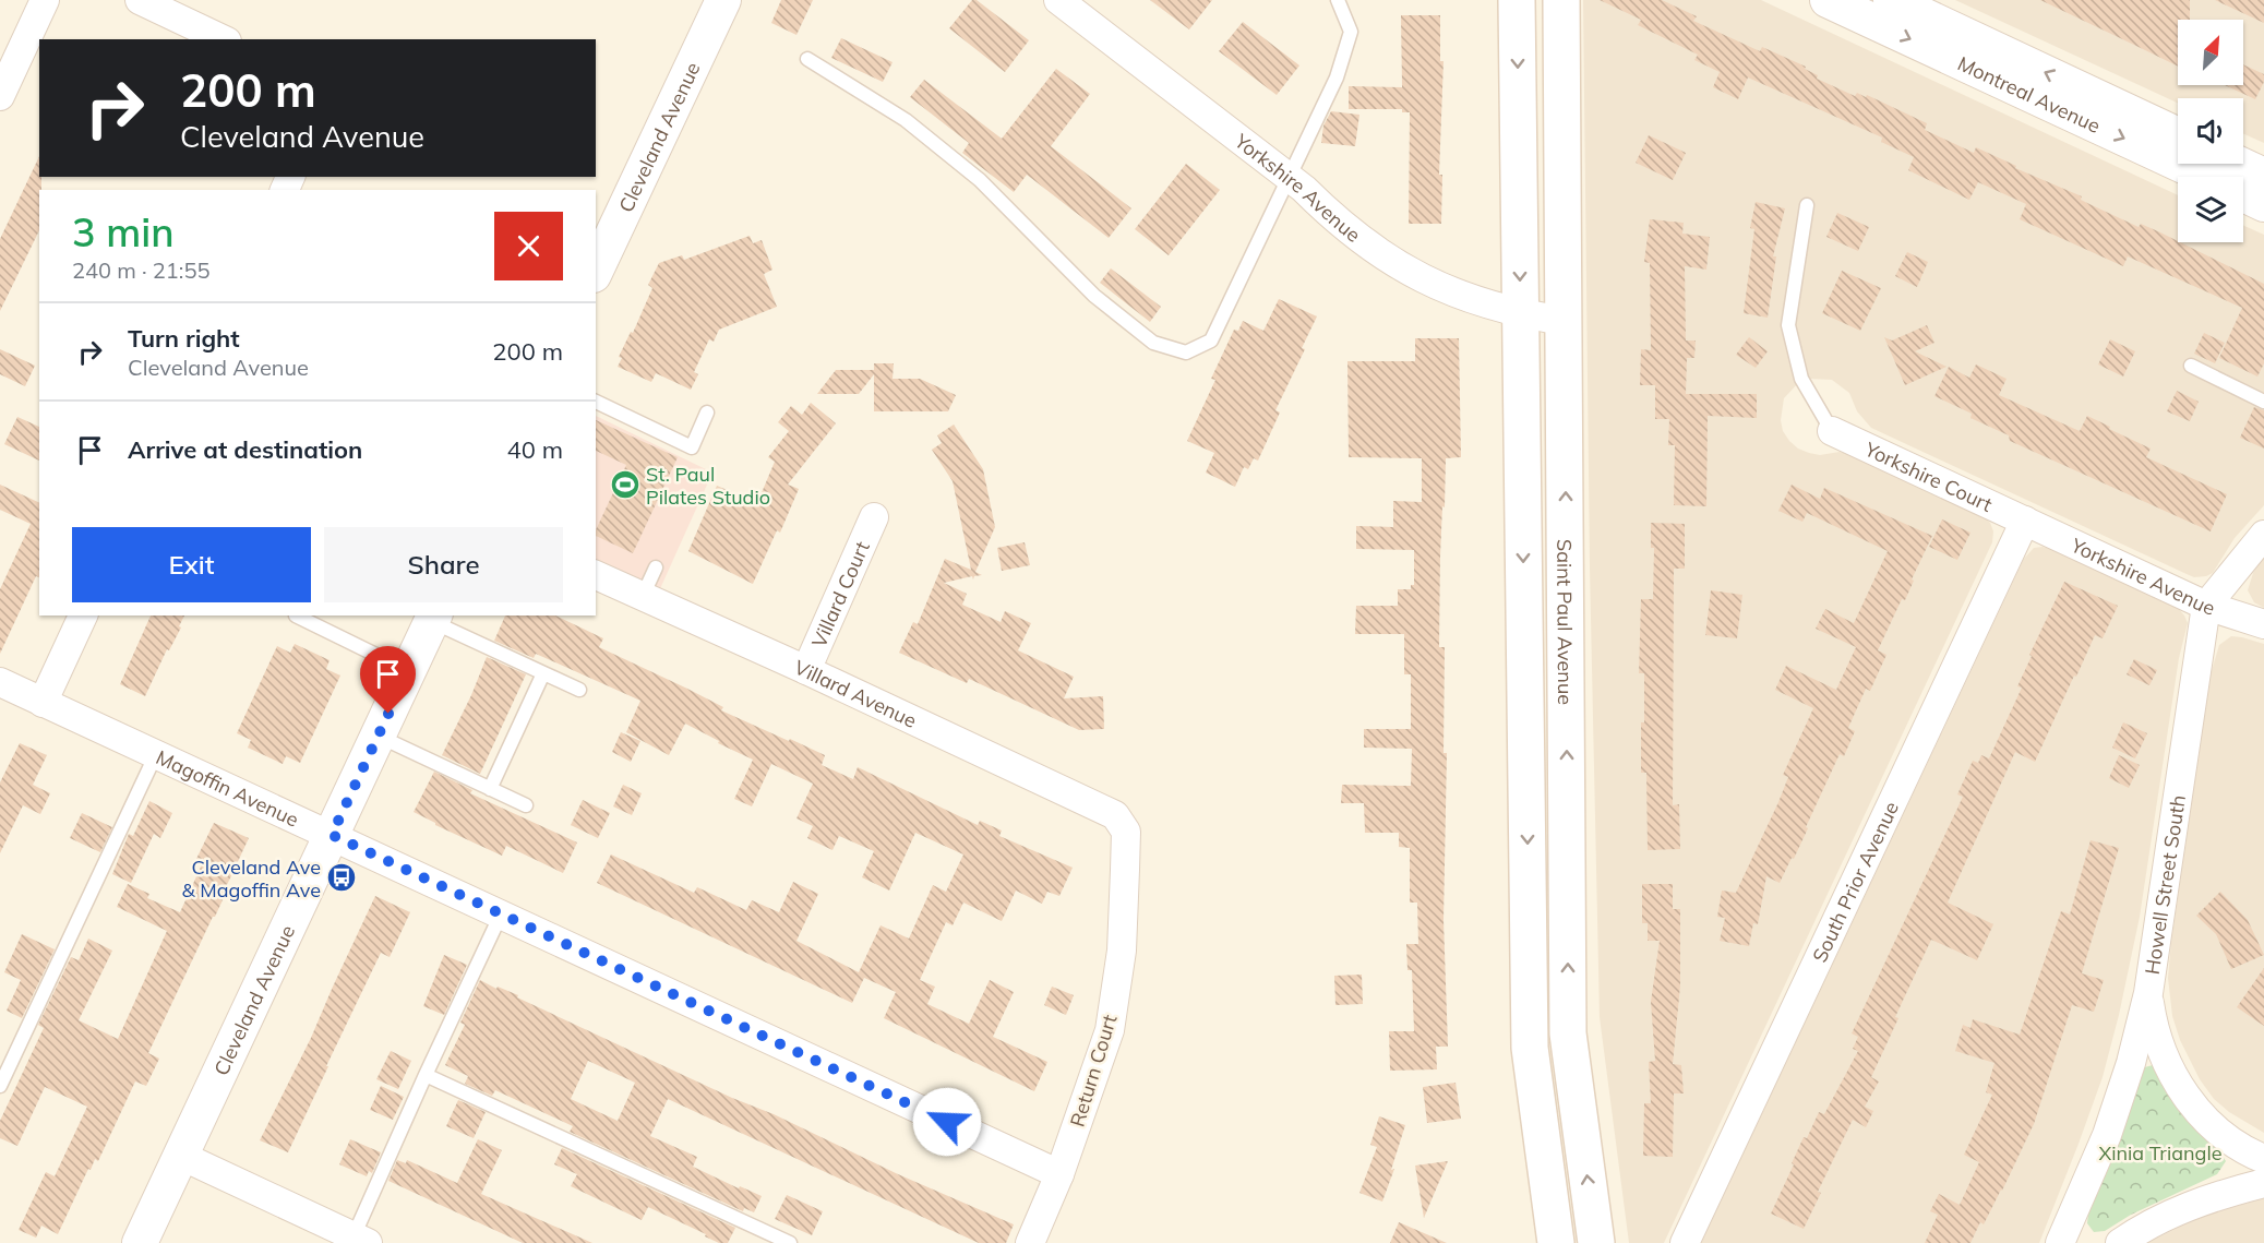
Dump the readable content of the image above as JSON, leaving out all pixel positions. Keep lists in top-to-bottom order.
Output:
{
  "streets": {
    "main road": ["Saint Paul Avenue"],
    "street": [
      "Montreal Avenue",
      "Cleveland Avenue",
      "Yorkshire Avenue",
      "Yorkshire Court",
      "Villard Court",
      "Villard Avenue",
      "Magoffin Avenue",
      "South Prior Avenue",
      "Howell Street South",
      "Return Court"
    ]
  },
  "crossings": [
    ["Cleveland Avenue", "Magoffin Avenue"],
    ["Yorkshire Avenue", "Yorkshire Court"],
    ["Yorkshire Avenue", "Saint Paul Avenue"],
    ["Yorkshire Avenue", "South Prior Avenue"],
    ["Yorkshire Avenue", "Howell Street South"],
    ["Yorkshire Court", "South Prior Avenue"],
    ["Villard Court", "Villard Avenue"],
    ["Villard Avenue", "Return Court"],
    ["Magoffin Avenue", "Return Court"]
  ],
  "parks": ["Xinia Triangle"],
  "places": {
    "sports": ["St. Paul Pilates Studio"],
    "bus stop": ["Cleveland Ave & Magoffin Ave"]
  },
  "north": "top right",
  "page": {
    "turn": ["200 m", "Cleveland Avenue"],
    "heading": ["3 min", "240 m · 21:55"],
    "list": [
      {
        "name": "Turn right",
        "note": "Cleveland Avenue",
        "value": "200 m"
      },
      {
        "name": "Arrive at destination",
        "value": "40 m"
      }
    ],
    "buttons": ["Exit", "Share"]
  }
}
